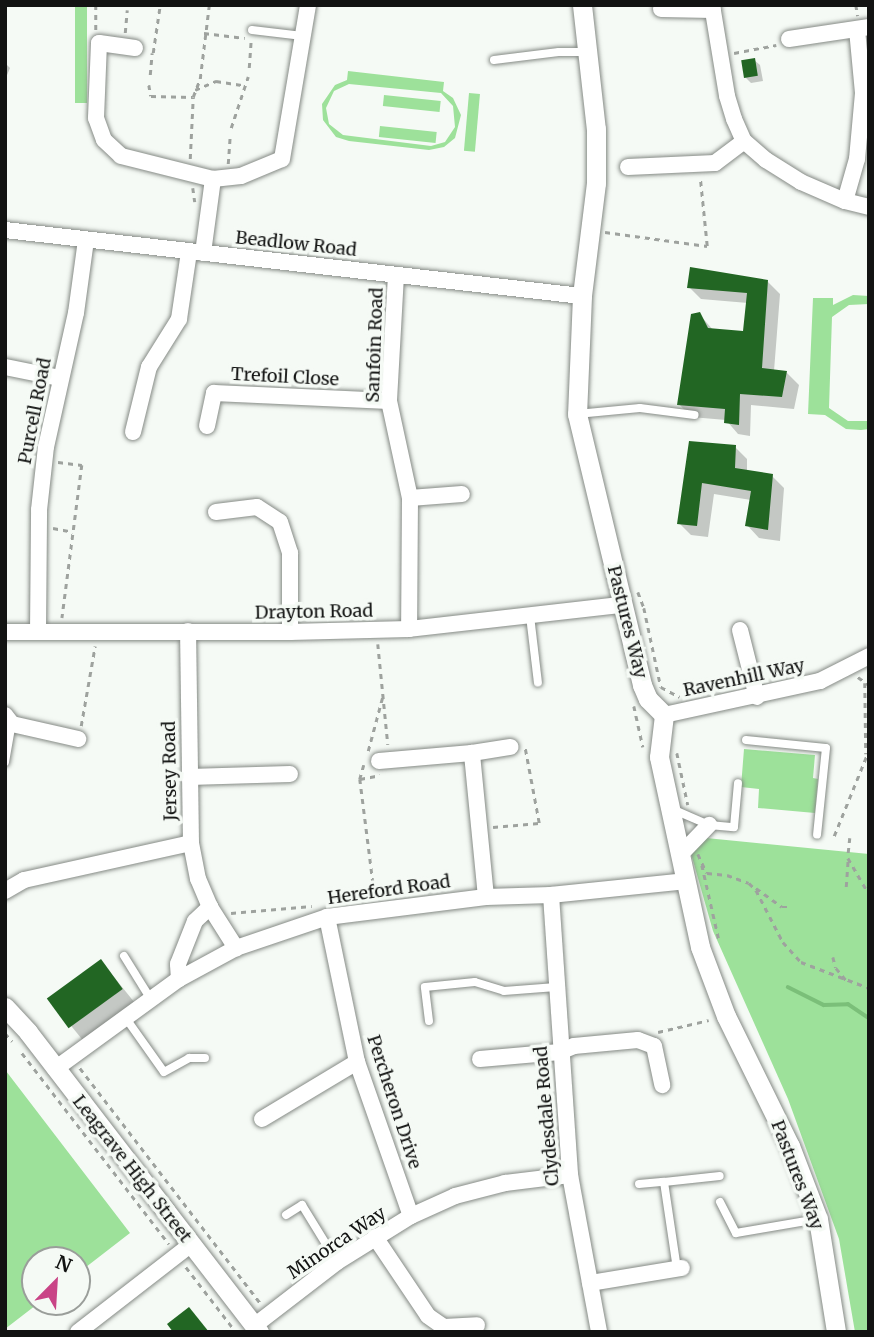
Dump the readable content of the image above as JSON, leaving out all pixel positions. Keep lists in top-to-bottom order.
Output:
{
  "streets": {
    "street": [
      "Beadlow Road",
      "Sanfoin Road",
      "Trefoil Close",
      "Purcell Road",
      "Drayton Road",
      "Pastures Way",
      "Ravenhill Way",
      "Jersey Road",
      "Hereford Road",
      "Percheron Drive",
      "Clydesdale Road",
      "Leagrave High Street",
      "Minorca Way"
    ]
  },
  "crossings": [
    ["Beadlow Road", "Sanfoin Road"],
    ["Beadlow Road", "Purcell Road"],
    ["Beadlow Road", "Pastures Way"],
    ["Sanfoin Road", "Trefoil Close"],
    ["Sanfoin Road", "Drayton Road"],
    ["Purcell Road", "Drayton Road"],
    ["Drayton Road", "Pastures Way"],
    ["Drayton Road", "Jersey Road"],
    ["Pastures Way", "Ravenhill Way"],
    ["Pastures Way", "Hereford Road"],
    ["Jersey Road", "Hereford Road"],
    ["Hereford Road", "Percheron Drive"],
    ["Hereford Road", "Clydesdale Road"],
    ["Hereford Road", "Leagrave High Street"],
    ["Percheron Drive", "Minorca Way"],
    ["Clydesdale Road", "Minorca Way"],
    ["Leagrave High Street", "Minorca Way"]
  ],
  "north": "top right"
}
